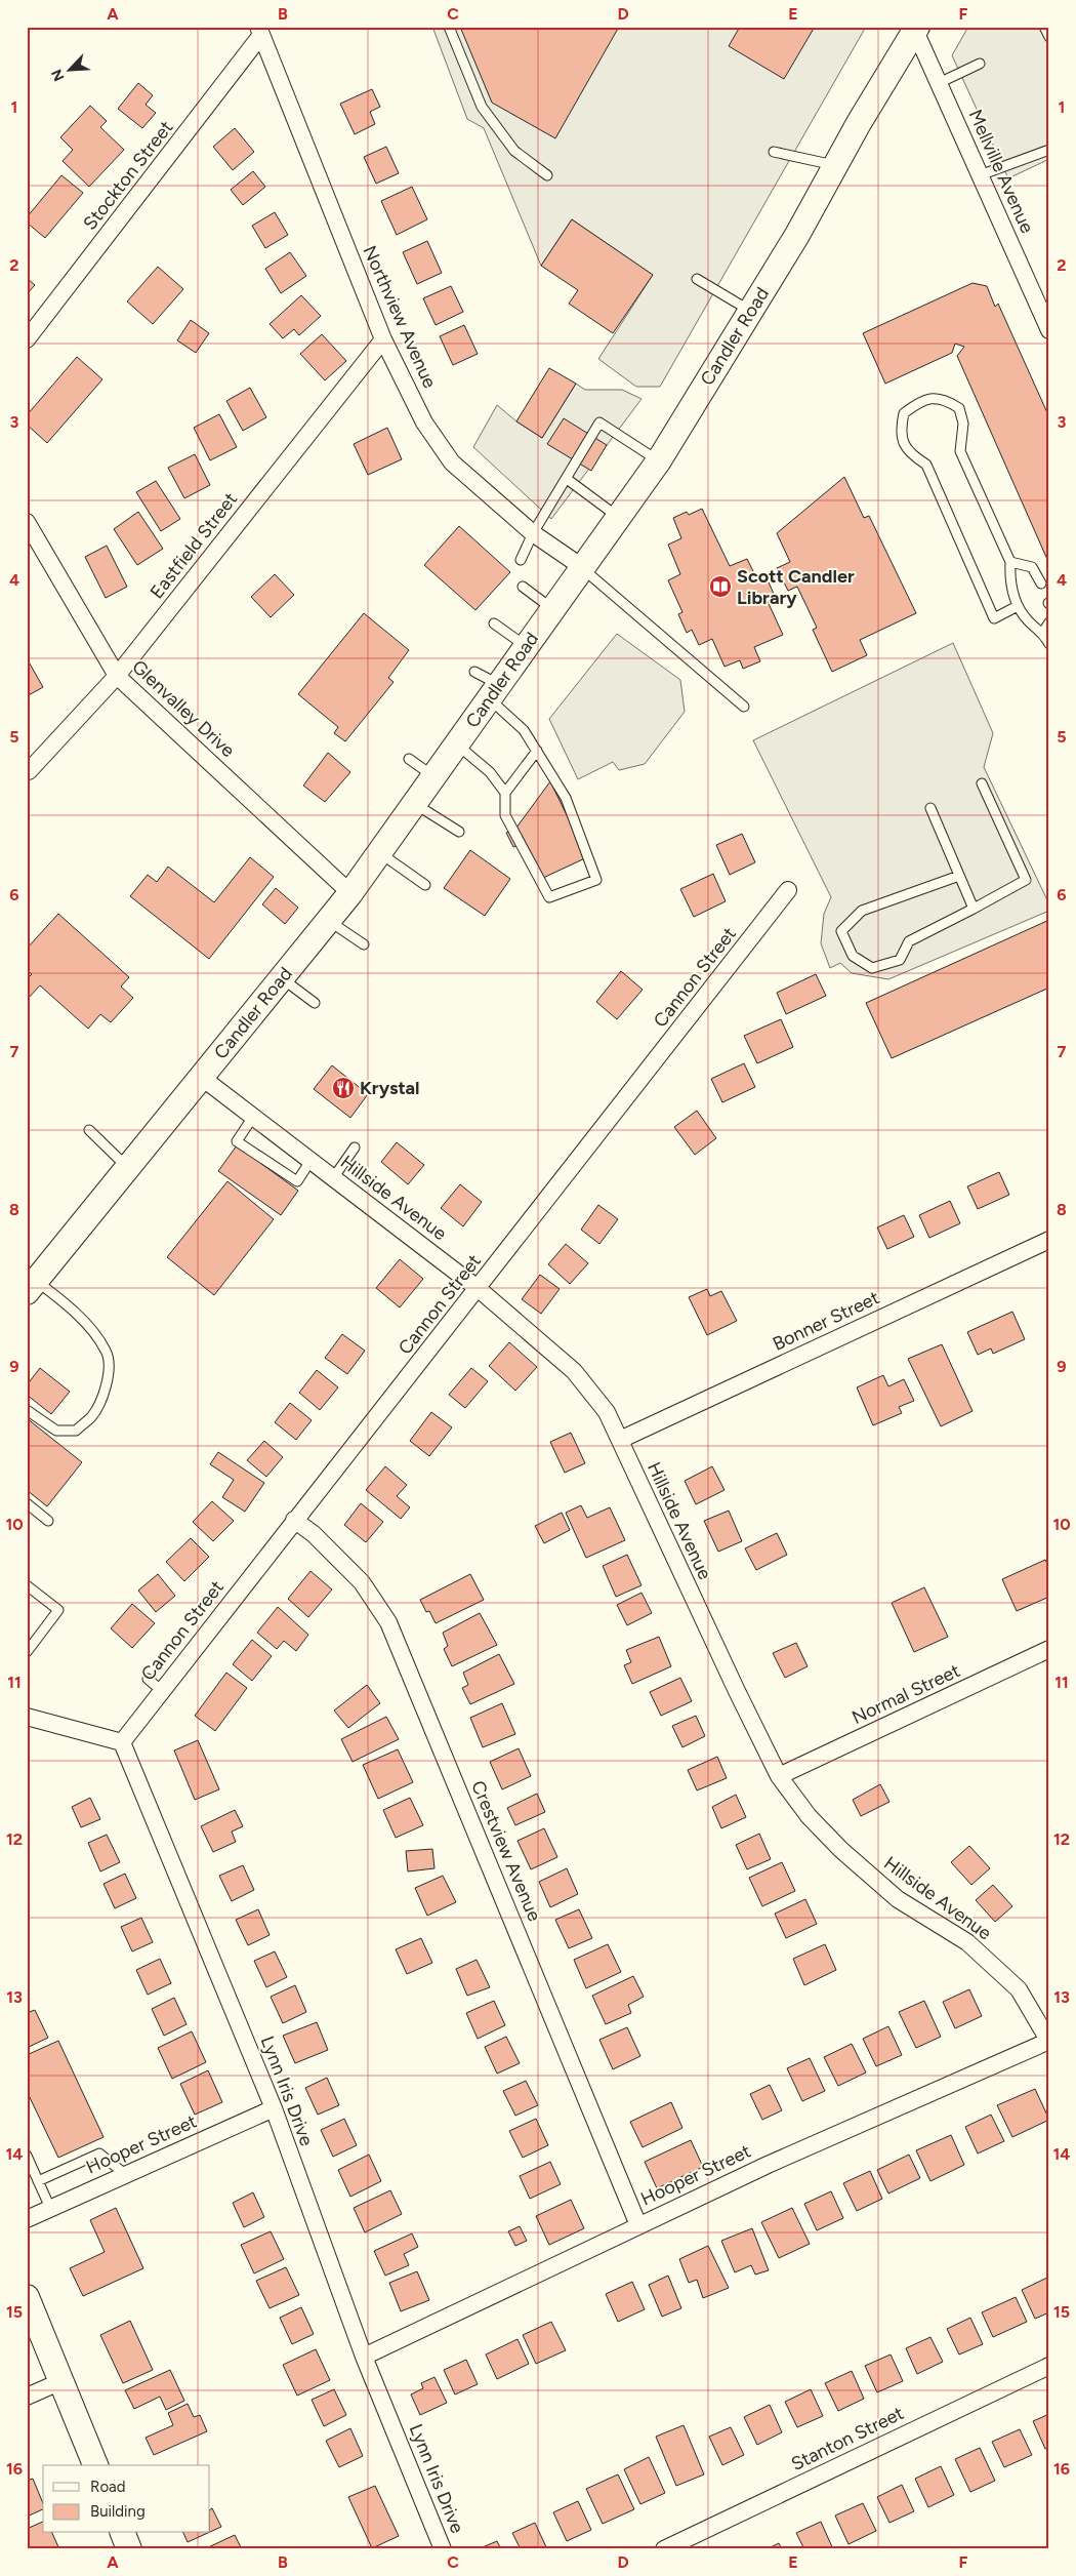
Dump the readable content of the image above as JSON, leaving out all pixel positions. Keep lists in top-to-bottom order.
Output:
{
  "streets": {
    "main road": ["Candler Road"],
    "street": [
      "Mellville Avenue",
      "Stockton Street",
      "Northview Avenue",
      "Eastfield Street",
      "Glenvalley Drive",
      "Cannon Street",
      "Hillside Avenue",
      "Bonner Street",
      "Normal Street",
      "Crestview Avenue",
      "Lynn Iris Drive",
      "Hooper Street",
      "Stanton Street"
    ]
  },
  "crossings": [
    ["Mellville Avenue", "Candler Road"],
    ["Stockton Street", "Northview Avenue"],
    ["Northview Avenue", "Candler Road"],
    ["Northview Avenue", "Eastfield Street"],
    ["Candler Road", "Glenvalley Drive"],
    ["Candler Road", "Hillside Avenue"],
    ["Eastfield Street", "Glenvalley Drive"],
    ["Cannon Street", "Hillside Avenue"],
    ["Cannon Street", "Crestview Avenue"],
    ["Cannon Street", "Lynn Iris Drive"],
    ["Hillside Avenue", "Bonner Street"],
    ["Hillside Avenue", "Normal Street"],
    ["Hillside Avenue", "Hooper Street"],
    ["Crestview Avenue", "Hooper Street"],
    ["Lynn Iris Drive", "Hooper Street"]
  ],
  "places": {
    "library": ["Scott Candler Library"],
    "restaurant": ["Krystal"]
  },
  "legend": ["Road", "Building"],
  "north": "bottom left",
  "grid": {
    "columns": [
      "A",
      "B",
      "C",
      "D",
      "E",
      "F"
    ],
    "rows": [
      "1",
      "2",
      "3",
      "4",
      "5",
      "6",
      "7",
      "8",
      "9",
      "10",
      "11",
      "12",
      "13",
      "14",
      "15",
      "16"
    ]
  }
}
